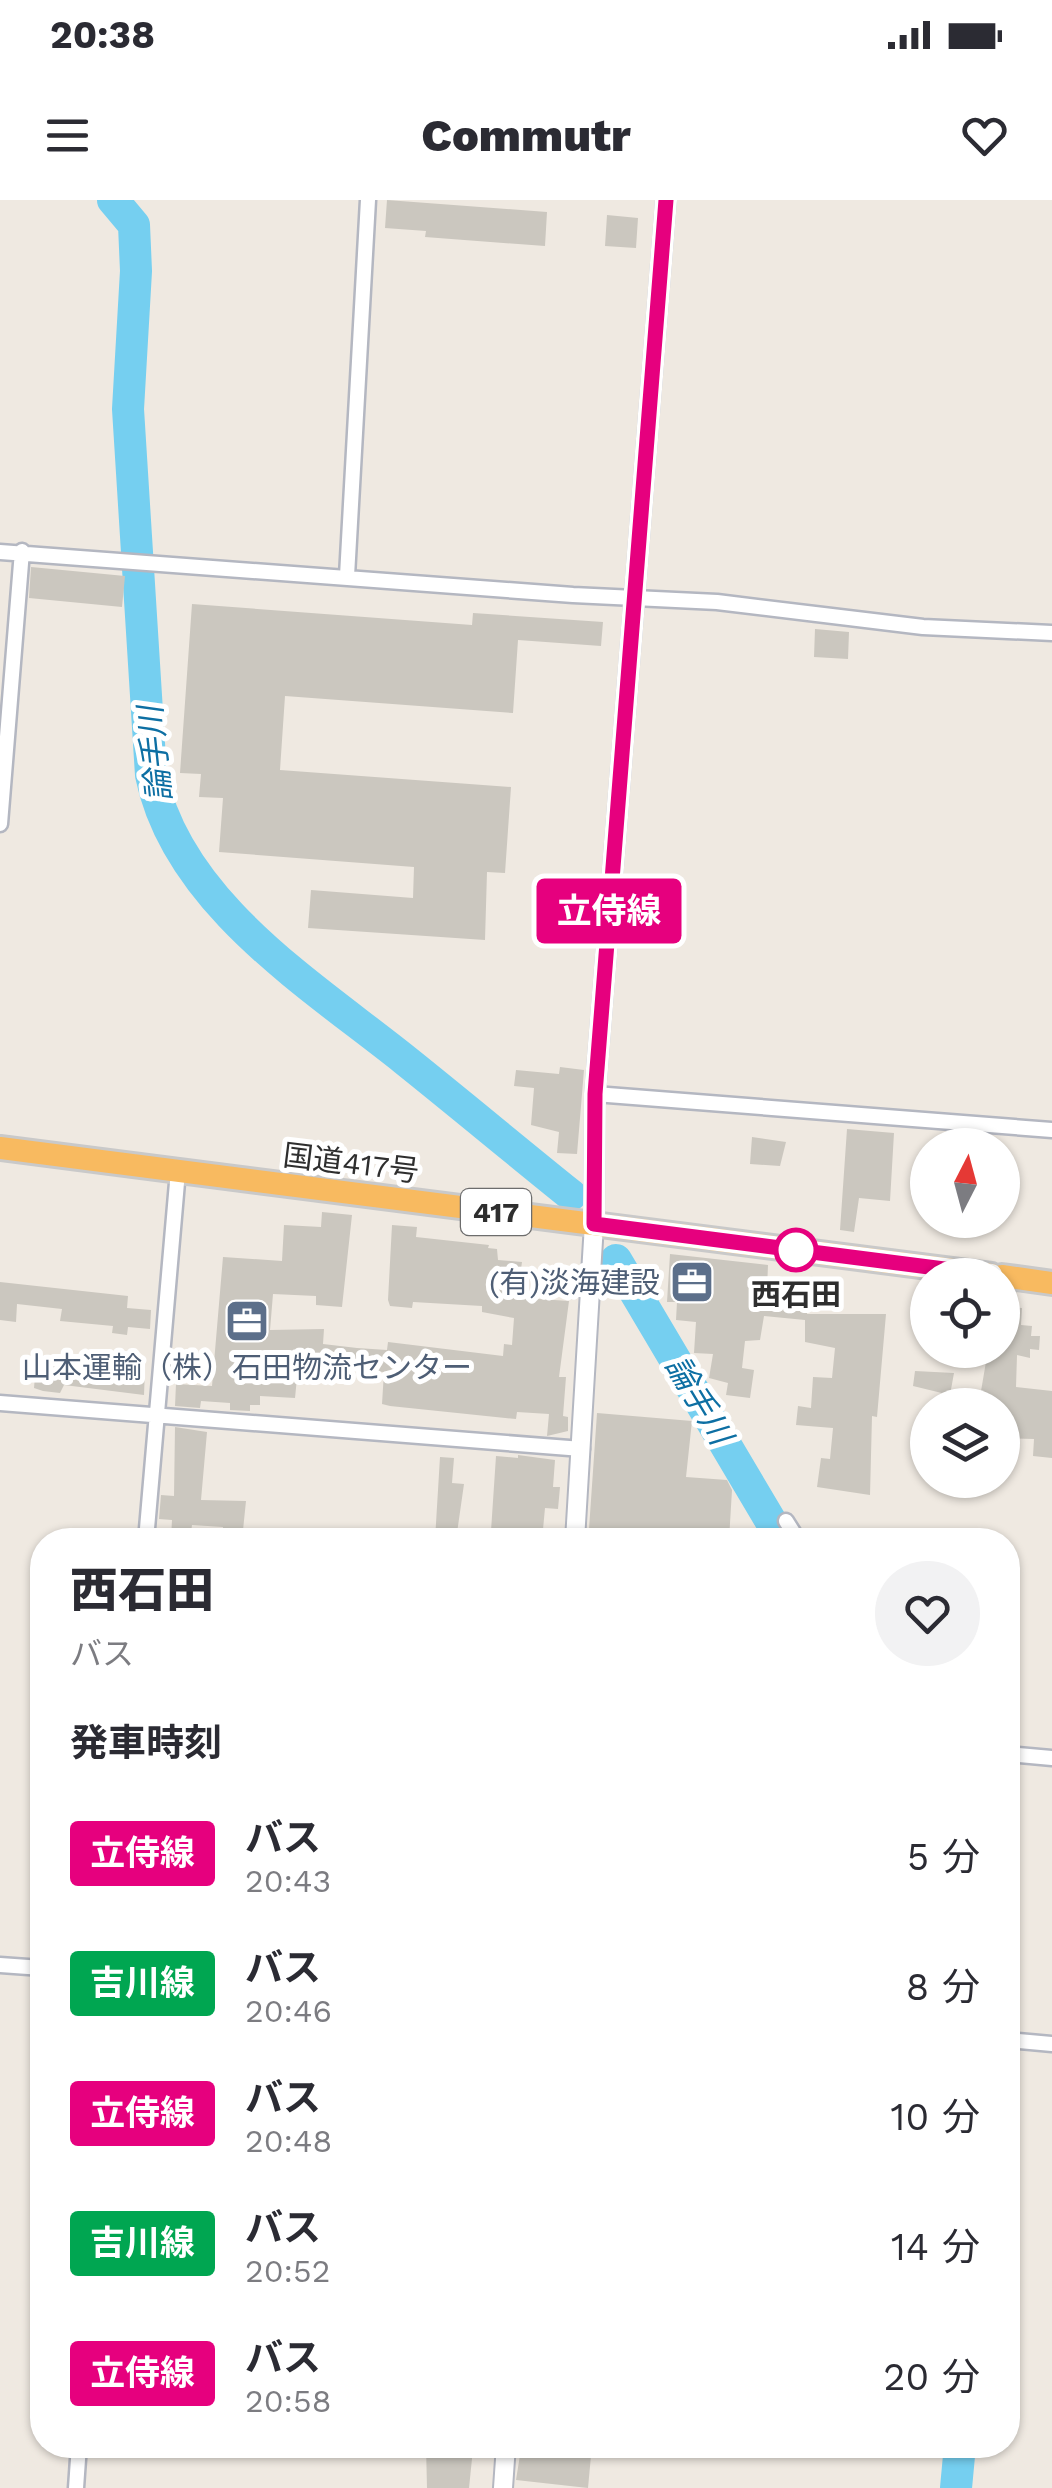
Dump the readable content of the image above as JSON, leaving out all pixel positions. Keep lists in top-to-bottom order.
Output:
{
  "streets": {
    "highway": ["国道417号", "417"]
  },
  "water": ["論手川"],
  "places": {
    "other": ["西石田"],
    "office": ["(有)淡海建設", "山本運輸（株）石田物流センター"]
  },
  "lines": ["bus line 立侍線"],
  "north": "top",
  "page": {
    "status": "20:38",
    "header": "Commutr",
    "on_map": "立侍線",
    "heading": [
      ["西石田", "バス"],
      "発車時刻"
    ],
    "list": [
      {
        "mark": "立侍線",
        "name": "バス",
        "note": "20:43",
        "value": "5 分"
      },
      {
        "mark": "吉川線",
        "name": "バス",
        "note": "20:46",
        "value": "8 分"
      },
      {
        "mark": "立侍線",
        "name": "バス",
        "note": "20:48",
        "value": "10 分"
      },
      {
        "mark": "吉川線",
        "name": "バス",
        "note": "20:52",
        "value": "14 分"
      },
      {
        "mark": "立侍線",
        "name": "バス",
        "note": "20:58",
        "value": "20 分"
      }
    ]
  }
}
